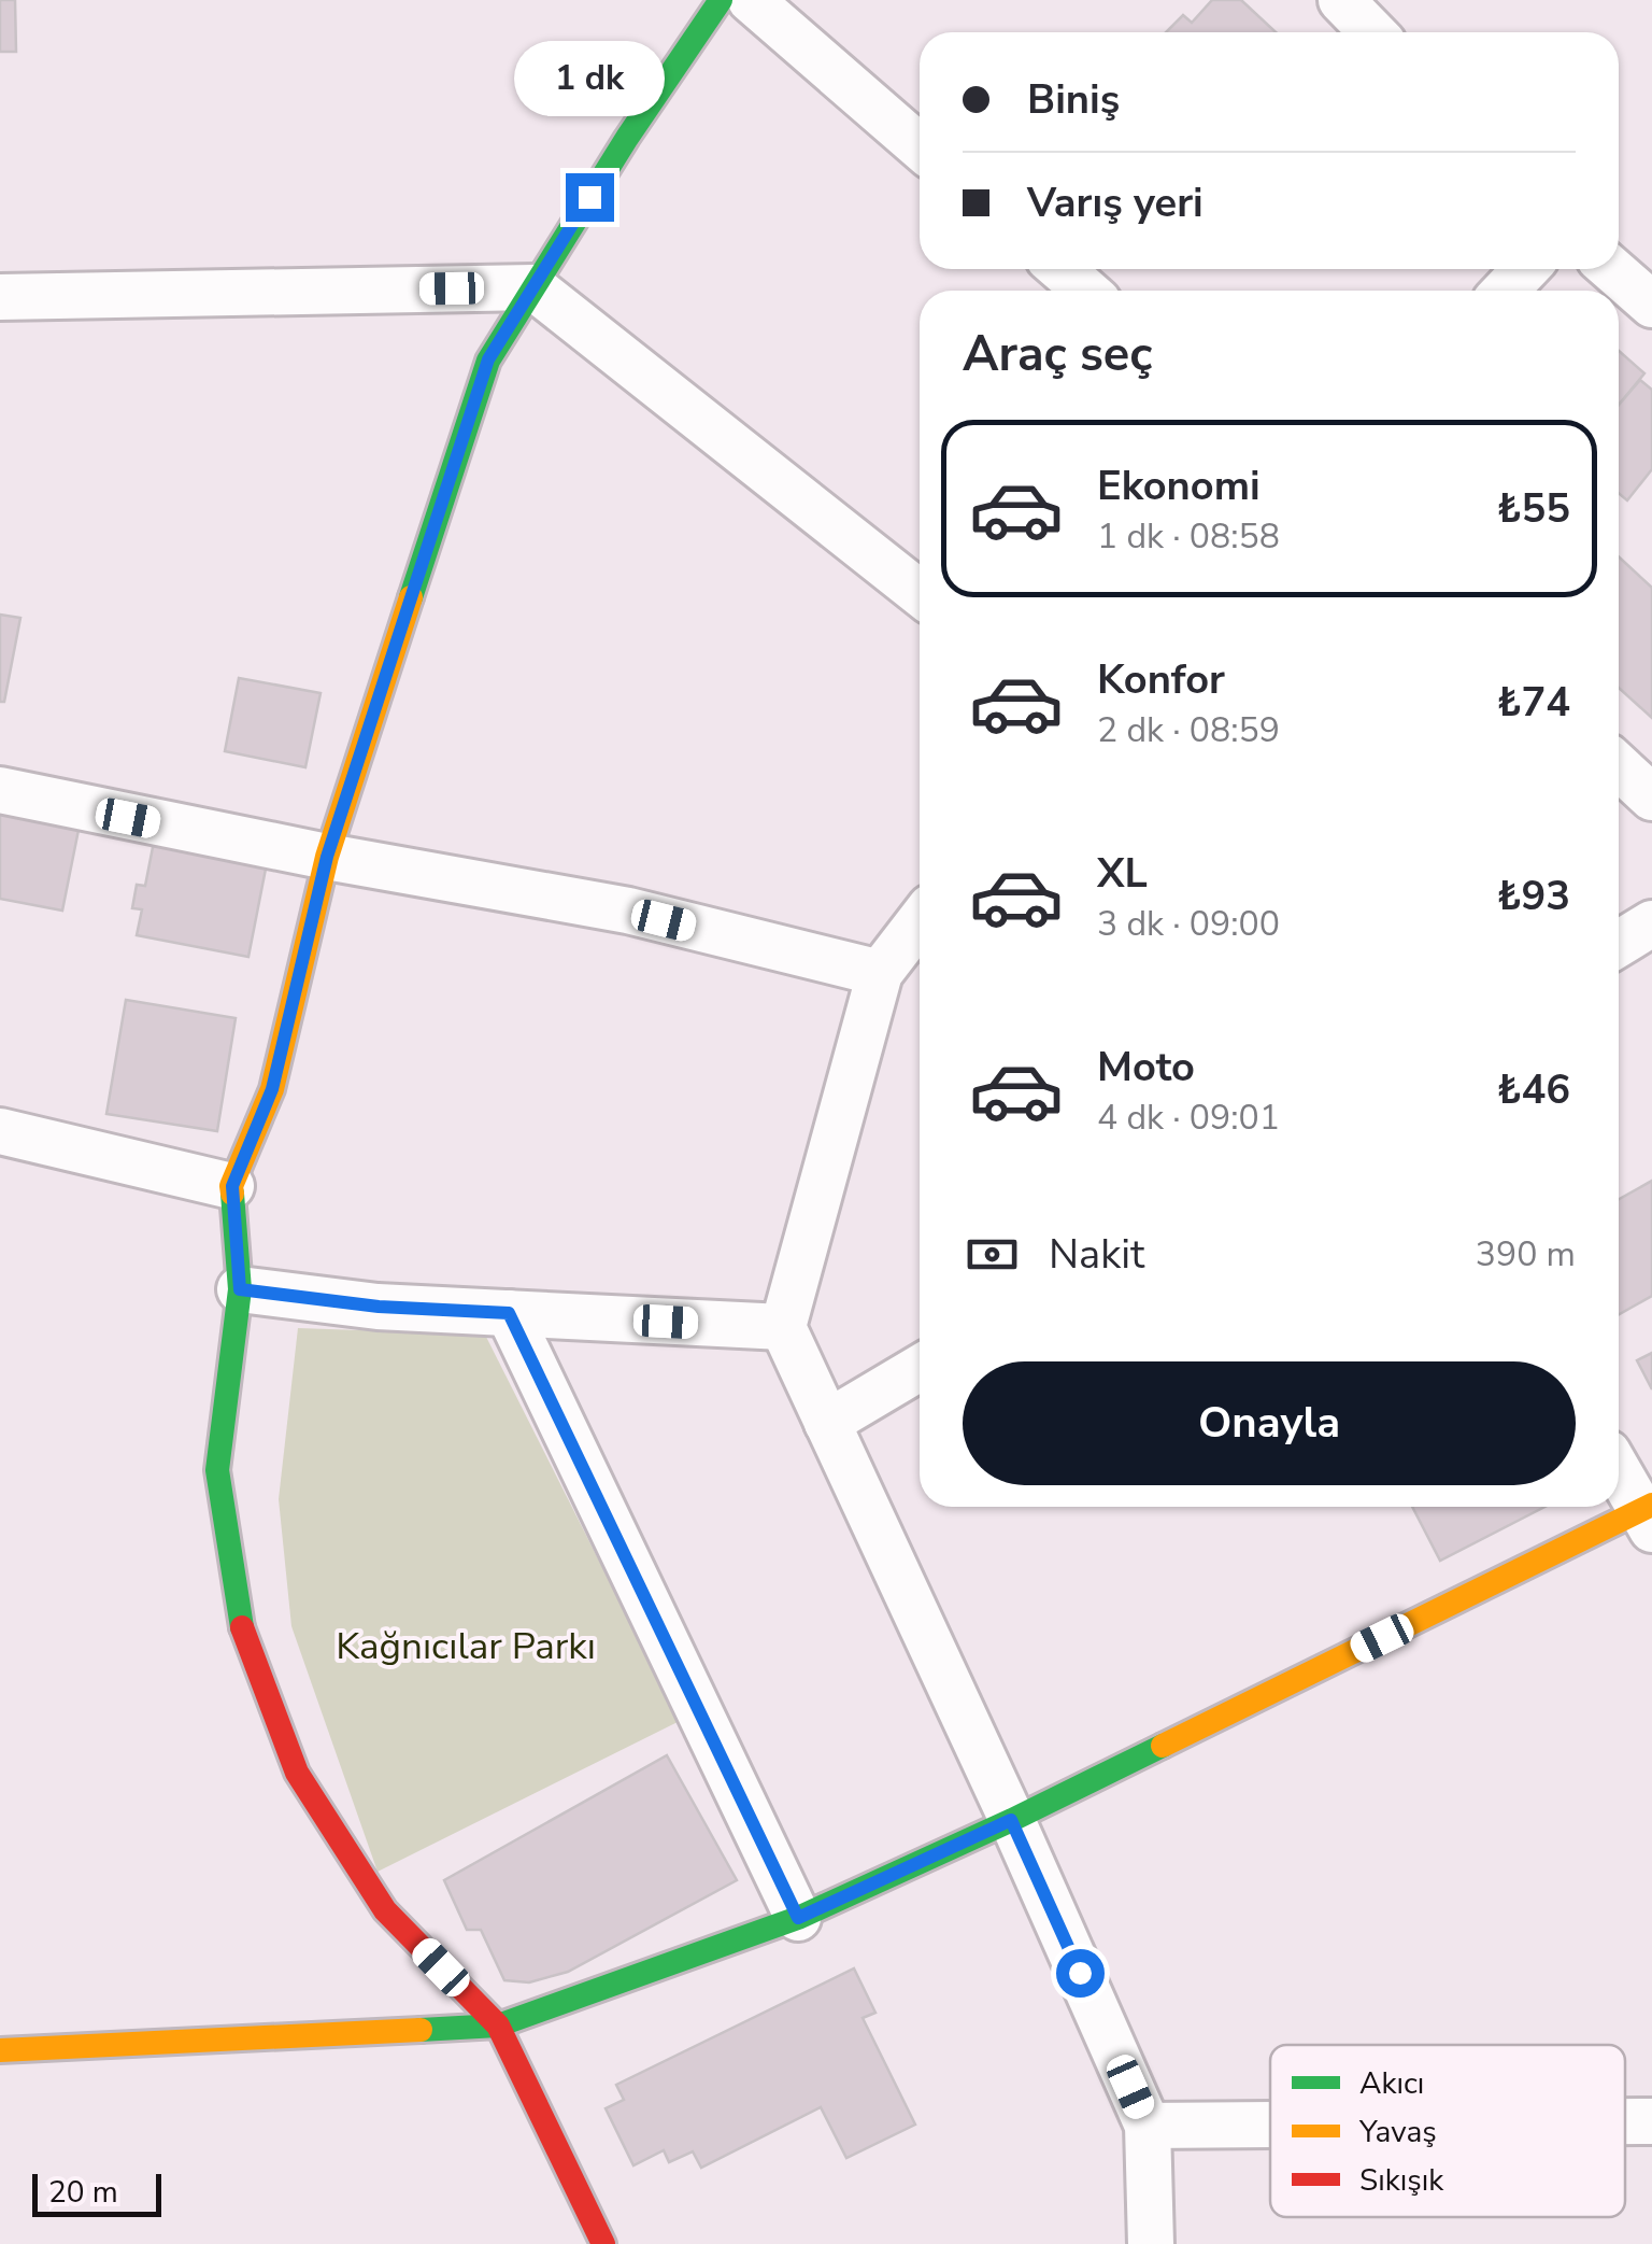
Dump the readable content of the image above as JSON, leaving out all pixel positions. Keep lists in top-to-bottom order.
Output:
{
  "parks": ["Kağnıcılar Parkı"],
  "legend": ["Akıcı", "Yavaş", "Sıkışık"],
  "scale_bar": "20 m",
  "page": {
    "banner": ["Biniş", "Varış yeri"],
    "bubble": "1 dk",
    "heading": "Araç seç",
    "list": [
      {
        "name": "Ekonomi",
        "note": "1 dk · 08:58",
        "value": "₺55"
      },
      {
        "name": "Konfor",
        "note": "2 dk · 08:59",
        "value": "₺74"
      },
      {
        "name": "XL",
        "note": "3 dk · 09:00",
        "value": "₺93"
      },
      {
        "name": "Moto",
        "note": "4 dk · 09:01",
        "value": "₺46"
      }
    ],
    "pay": ["Nakit", "390 m"],
    "buttons": "Onayla",
    "scale": "20 m"
  }
}
